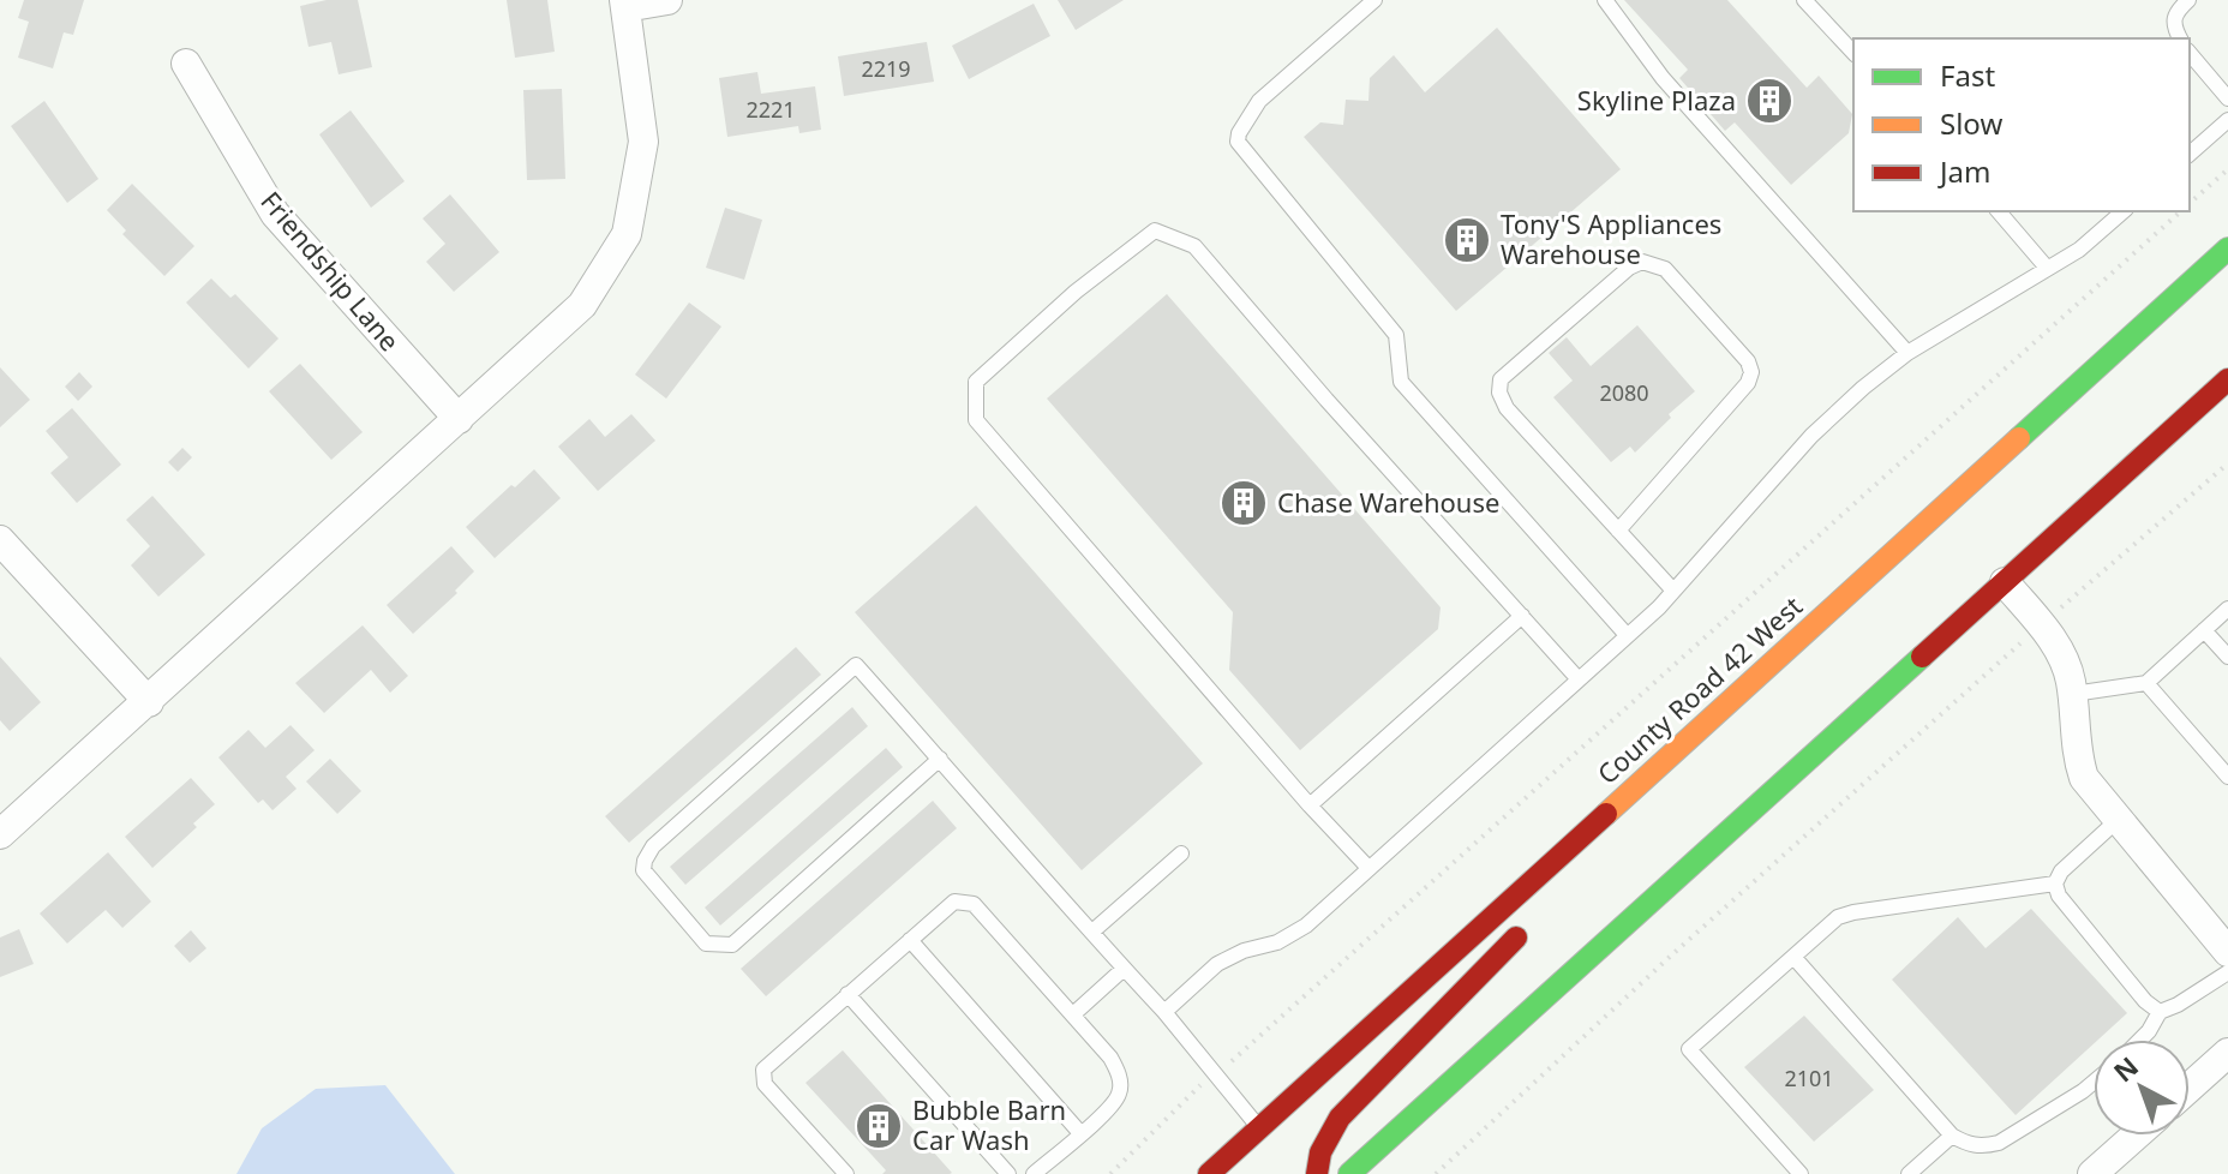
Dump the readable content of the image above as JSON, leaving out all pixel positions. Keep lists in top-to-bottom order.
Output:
{
  "streets": {
    "highway": ["County Road 42 West"],
    "street": ["Friendship Lane"]
  },
  "places": {
    "building": [
      "Skyline Plaza",
      "Tony'S Appliances Warehouse",
      "Chase Warehouse",
      "Bubble Barn Car Wash"
    ]
  },
  "house_numbers": [
    "2219",
    "2221",
    "2080",
    "2101"
  ],
  "legend": ["Fast", "Slow", "Jam"],
  "north": "top left"
}
